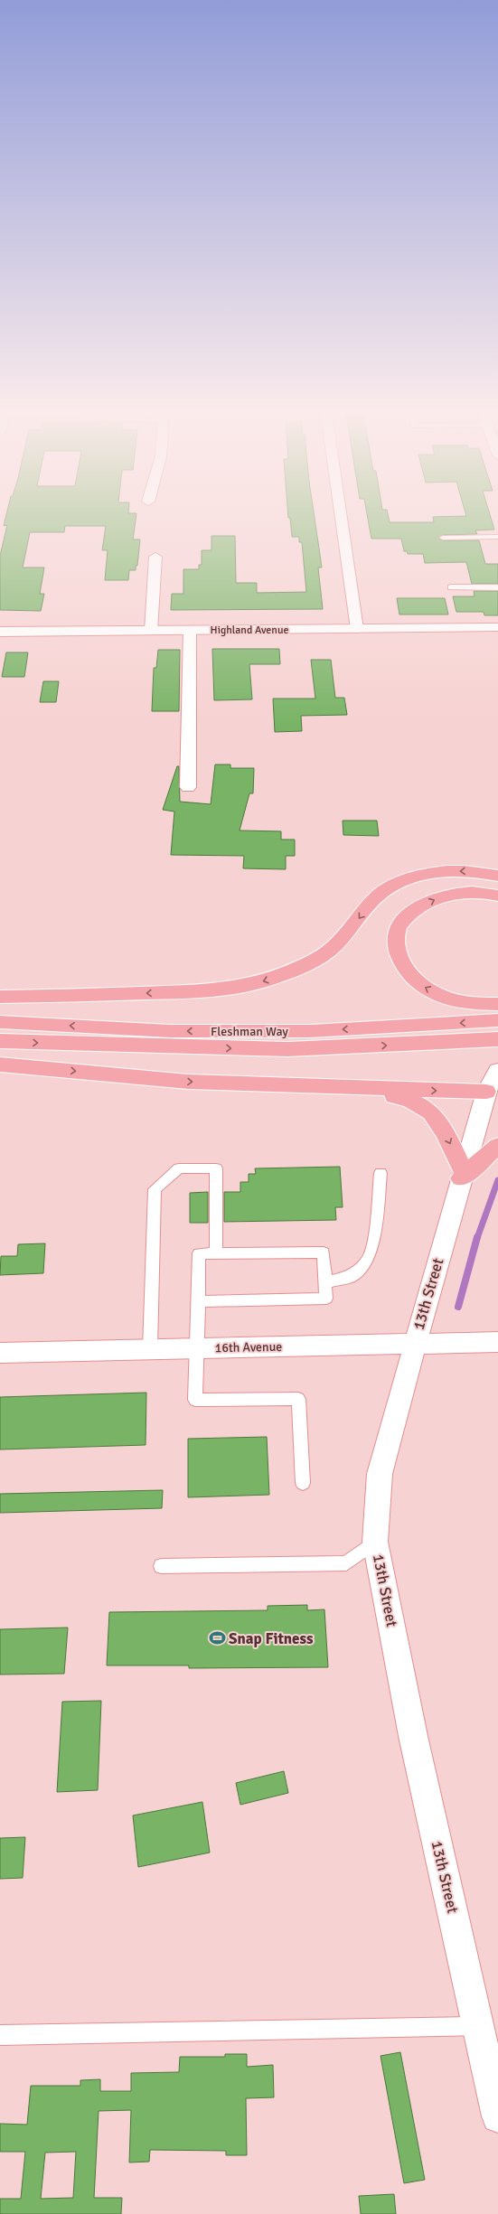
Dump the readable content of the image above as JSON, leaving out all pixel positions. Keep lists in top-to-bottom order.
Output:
{
  "streets": {
    "main road": ["Fleshman Way"],
    "street": ["Highland Avenue", "13th Street", "16th Avenue"]
  },
  "crossings": [
    ["13th Street", "16th Avenue"]
  ],
  "places": {
    "sports": ["Snap Fitness"]
  }
}
